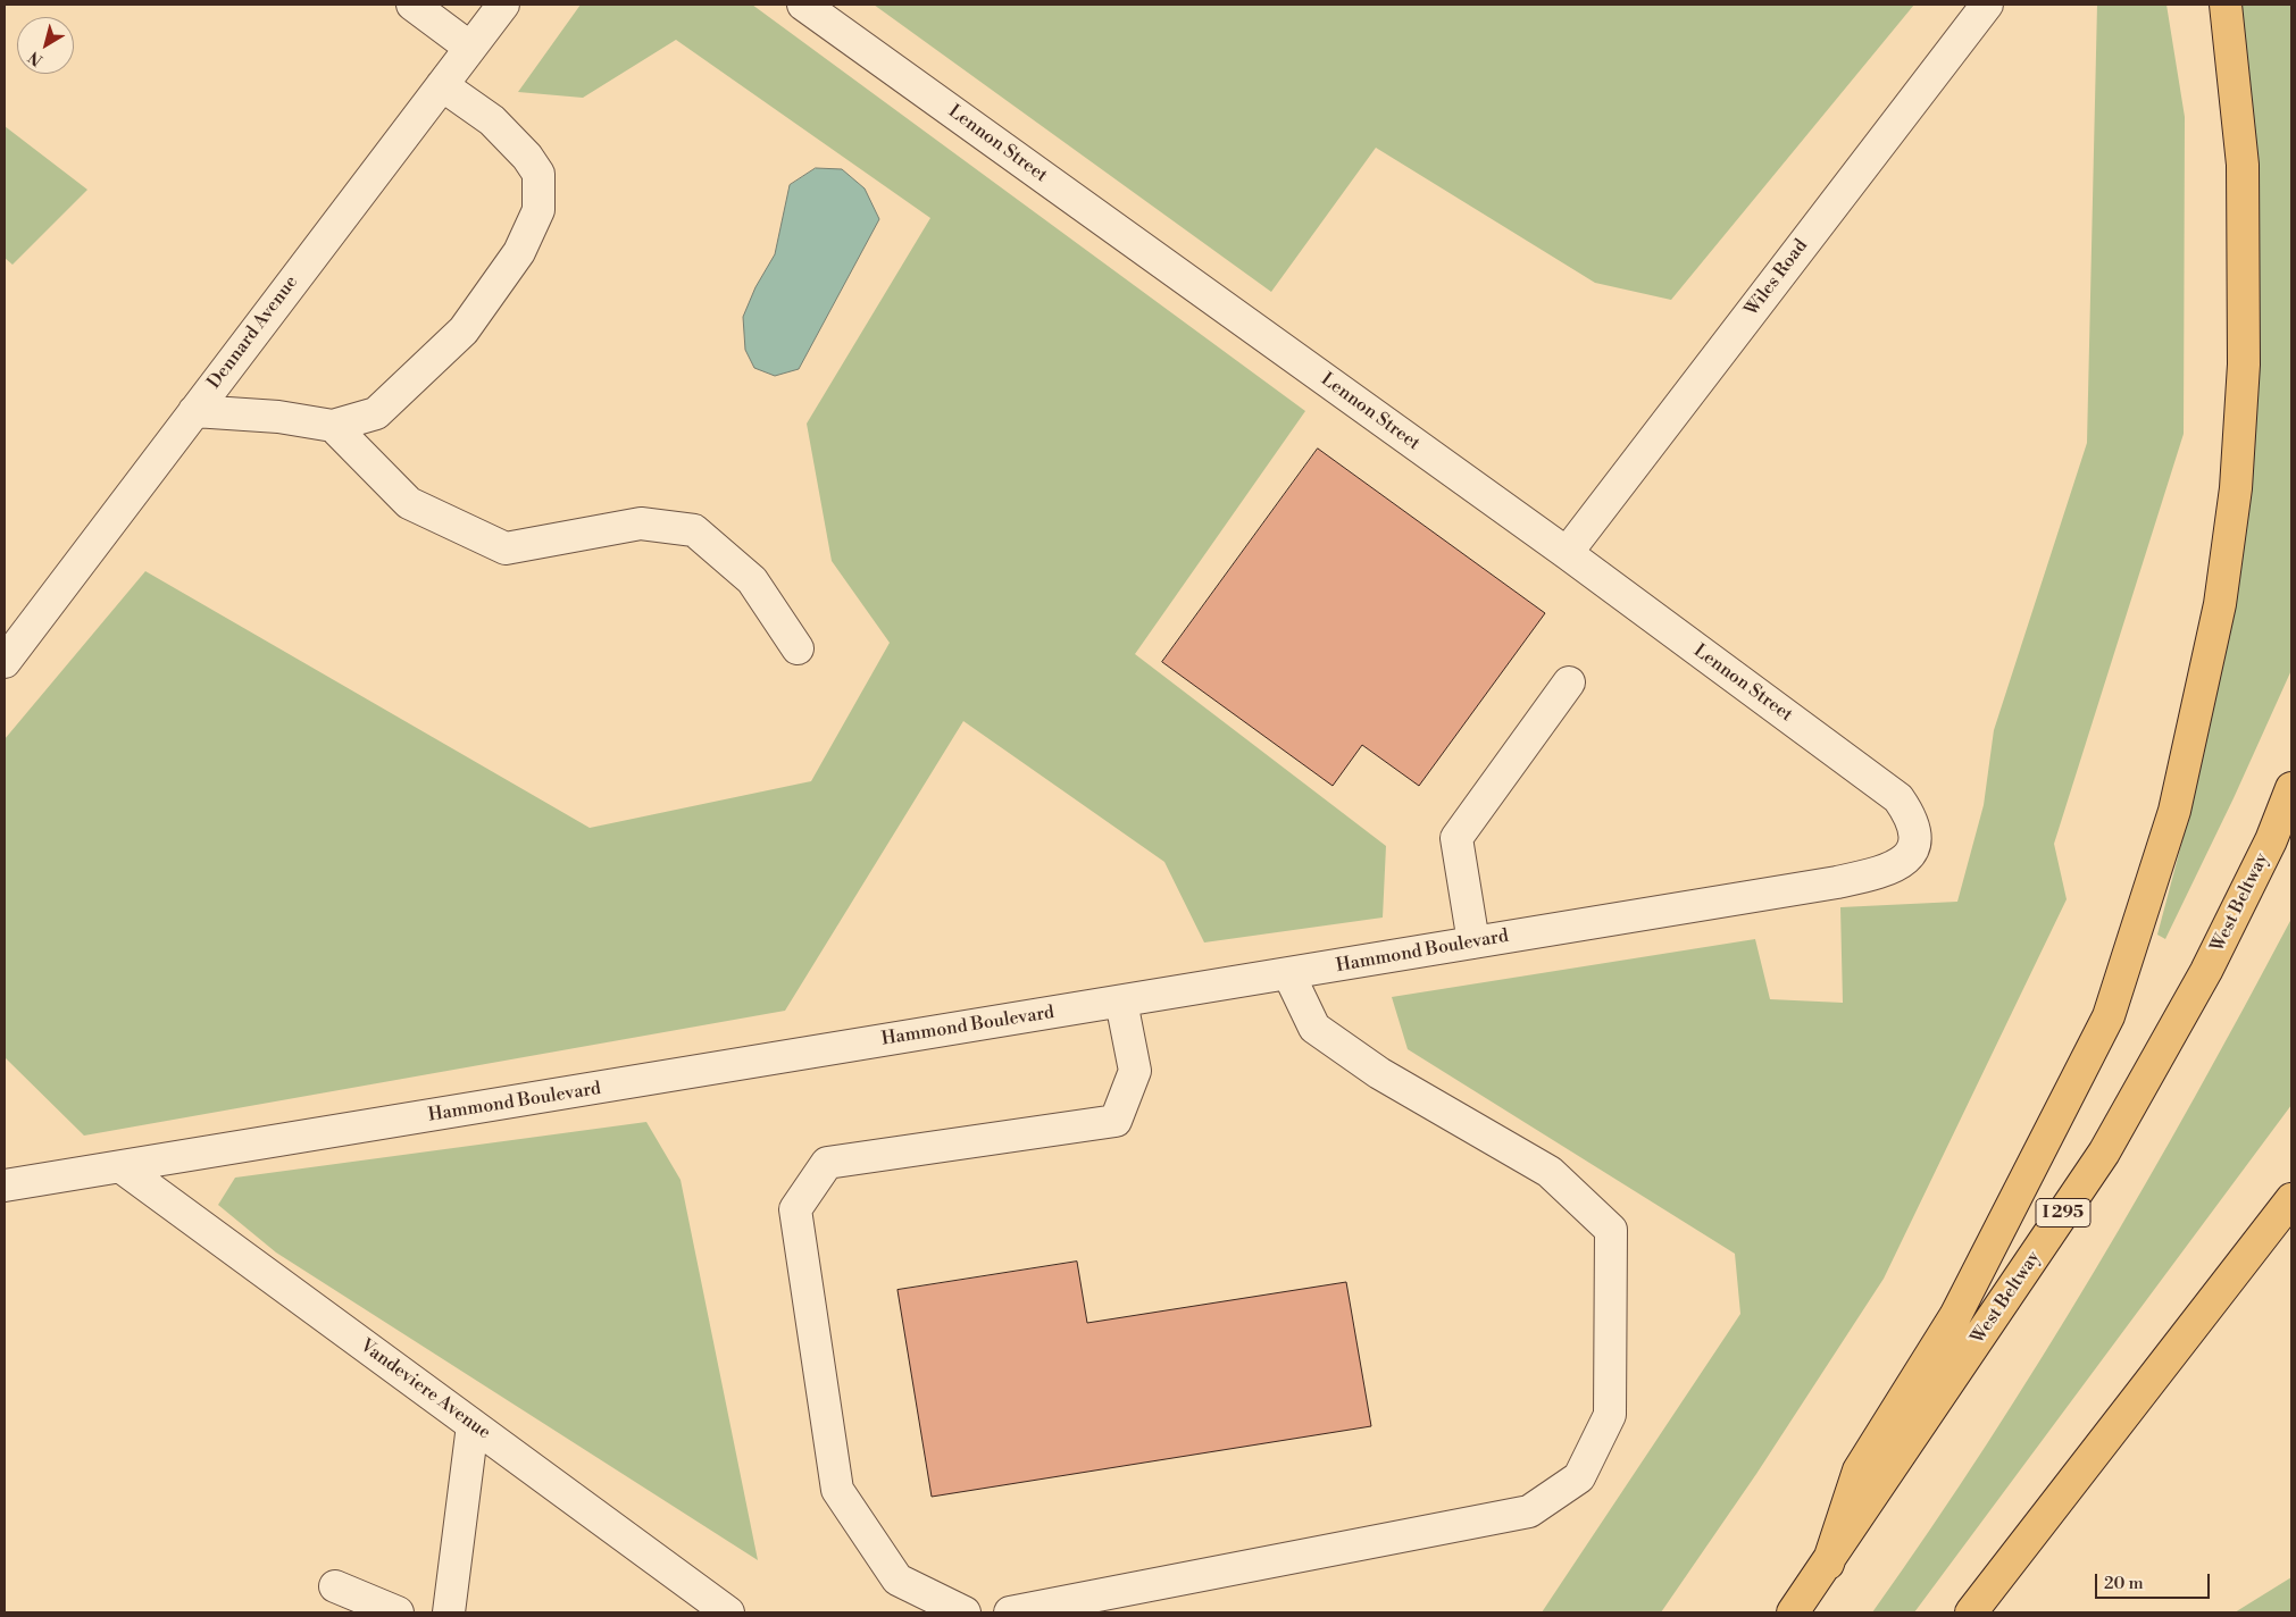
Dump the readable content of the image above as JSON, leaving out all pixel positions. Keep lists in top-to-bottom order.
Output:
{
  "streets": {
    "highway": ["West Beltway", "I 295"],
    "street": [
      "Lennon Street",
      "Wiles Road",
      "Dennard Avenue",
      "Hammond Boulevard",
      "Vandeviere Avenue"
    ]
  },
  "crossings": [
    ["Lennon Street", "Wiles Road"],
    ["Lennon Street", "Hammond Boulevard"],
    ["Hammond Boulevard", "Vandeviere Avenue"]
  ],
  "scale_bar": "20 m",
  "north": "bottom left"
}
